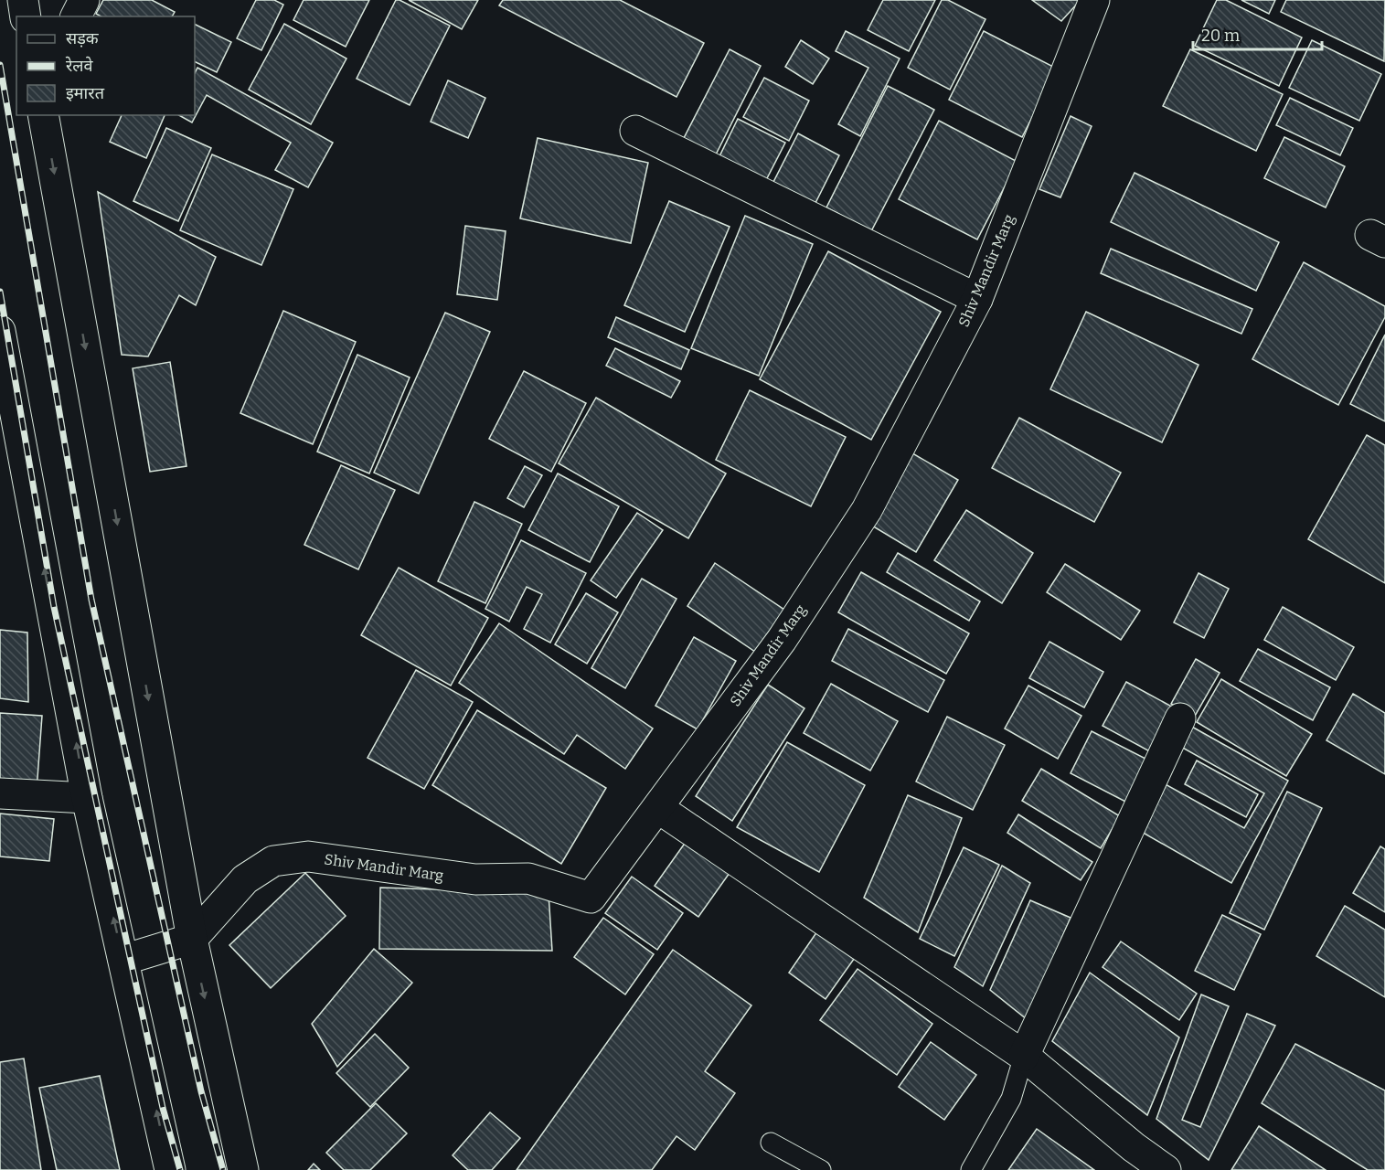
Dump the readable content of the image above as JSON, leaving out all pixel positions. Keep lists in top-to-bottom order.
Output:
{
  "streets": {
    "street": ["Shiv Mandir Marg"]
  },
  "legend": ["सड़क", "रेलवे", "इमारत"],
  "scale_bar": "20 m"
}
